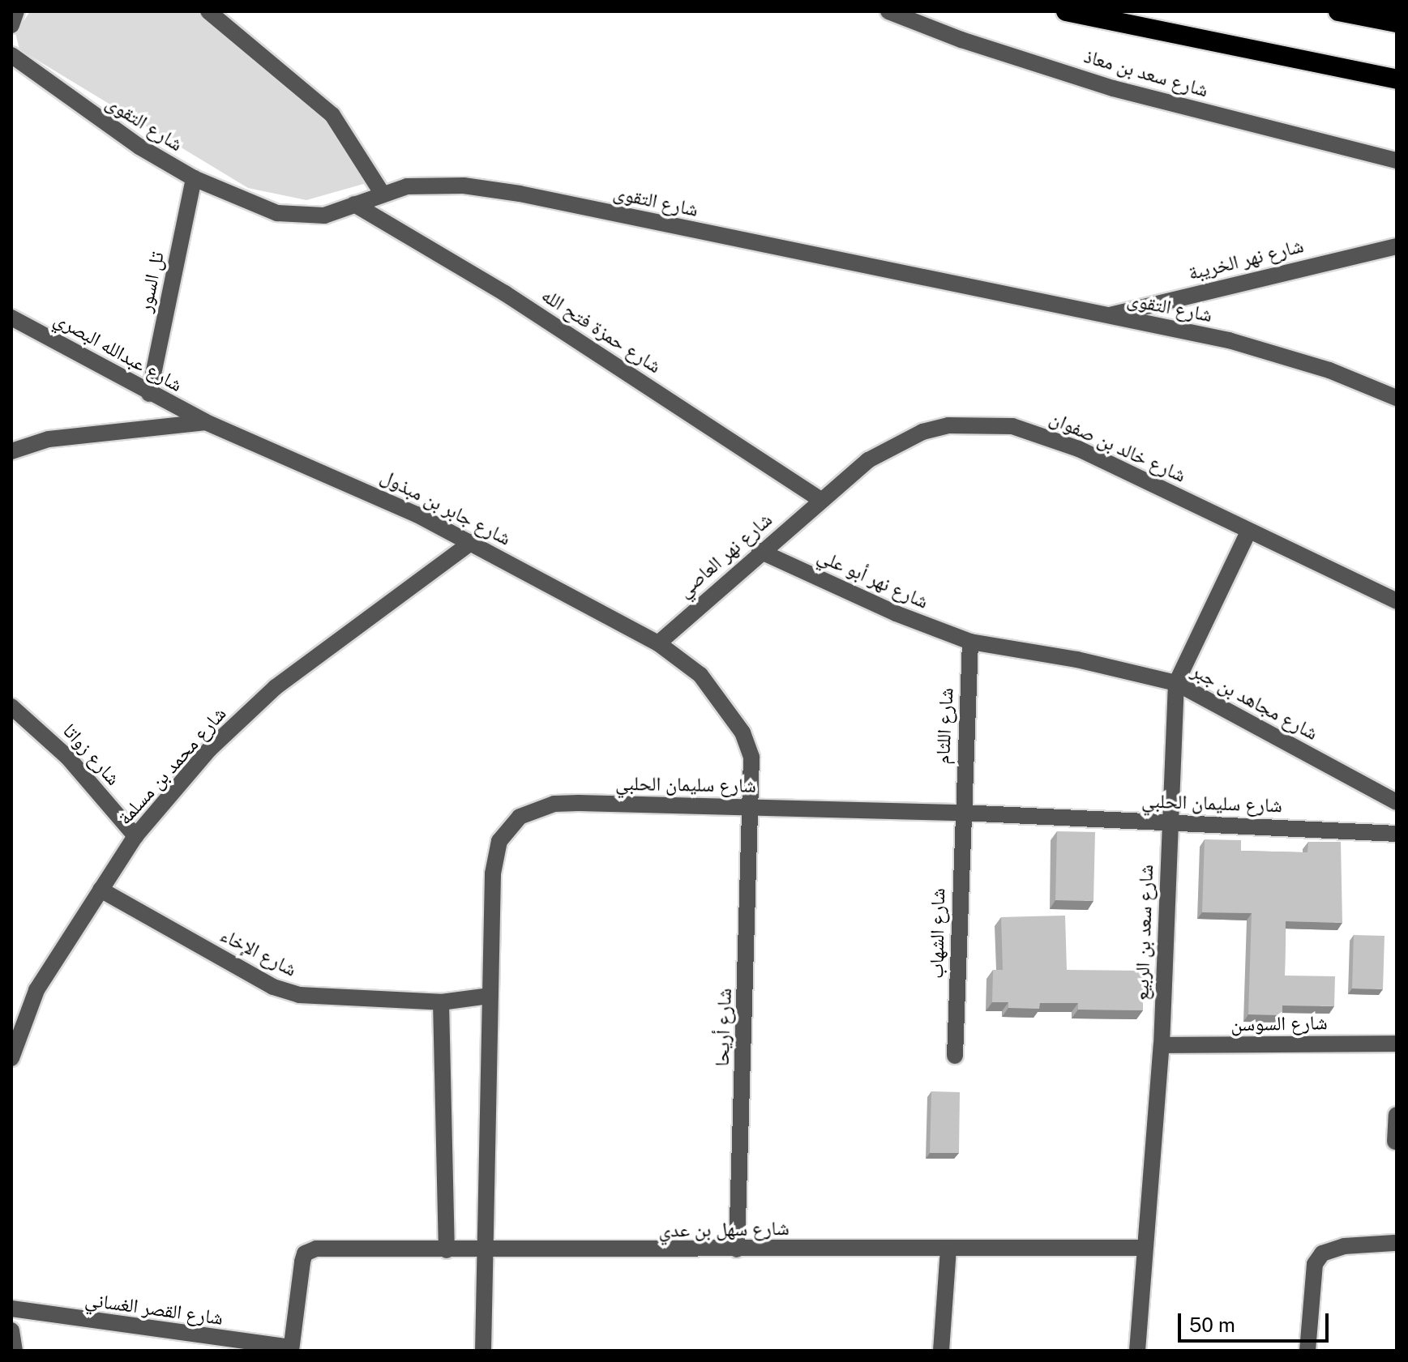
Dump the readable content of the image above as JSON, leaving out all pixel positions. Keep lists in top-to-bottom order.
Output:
{
  "streets": {
    "street": [
      "شارع سعد بن معاذ",
      "شارع التقوى",
      "شارع نهر الخريبة",
      "تل السور",
      "شارع حمزة فتح الله",
      "شارع عبدالله البصري",
      "شارع خالد بن صفوان",
      "شارع جابر بن مبذول",
      "شارع نهر العاصي",
      "شارع نهر أبو علي",
      "شارع مجاهد بن جبر",
      "شارع اللثام",
      "شارع زواتا",
      "شارع محمد بن مسلمة",
      "شارع سليمان الحلبي",
      "شارع سعد بن الربيع",
      "شارع الشهاب",
      "شارع الإخاء",
      "شارع السوسن",
      "شارع أريحا",
      "شارع سهل بن عدي",
      "شارع القصر الغساني"
    ]
  },
  "crossings": [
    ["شارع التقوى", "شارع نهر الخريبة"],
    ["شارع التقوى", "تل السور"],
    ["شارع التقوى", "شارع حمزة فتح الله"],
    ["تل السور", "شارع عبدالله البصري"],
    ["شارع حمزة فتح الله", "شارع خالد بن صفوان"],
    ["شارع حمزة فتح الله", "شارع نهر العاصي"],
    ["شارع عبدالله البصري", "شارع جابر بن مبذول"],
    ["شارع خالد بن صفوان", "شارع نهر العاصي"],
    ["شارع خالد بن صفوان", "شارع سعد بن الربيع"],
    ["شارع جابر بن مبذول", "شارع نهر العاصي"],
    ["شارع جابر بن مبذول", "شارع محمد بن مسلمة"],
    ["شارع جابر بن مبذول", "شارع سليمان الحلبي"],
    ["شارع جابر بن مبذول", "شارع أريحا"],
    ["شارع نهر العاصي", "شارع نهر أبو علي"],
    ["شارع نهر أبو علي", "شارع مجاهد بن جبر"],
    ["شارع نهر أبو علي", "شارع اللثام"],
    ["شارع مجاهد بن جبر", "شارع اللثام"],
    ["شارع مجاهد بن جبر", "شارع سعد بن الربيع"],
    ["شارع اللثام", "شارع سليمان الحلبي"],
    ["شارع اللثام", "شارع الشهاب"],
    ["شارع زواتا", "شارع محمد بن مسلمة"],
    ["شارع محمد بن مسلمة", "شارع الإخاء"],
    ["شارع سليمان الحلبي", "شارع سعد بن الربيع"],
    ["شارع سليمان الحلبي", "شارع الشهاب"],
    ["شارع سليمان الحلبي", "شارع الإخاء"],
    ["شارع سليمان الحلبي", "شارع أريحا"],
    ["شارع سليمان الحلبي", "شارع سهل بن عدي"],
    ["شارع سعد بن الربيع", "شارع السوسن"],
    ["شارع سعد بن الربيع", "شارع سهل بن عدي"],
    ["شارع أريحا", "شارع سهل بن عدي"],
    ["شارع سهل بن عدي", "شارع القصر الغساني"]
  ],
  "scale_bar": "50 m"
}
